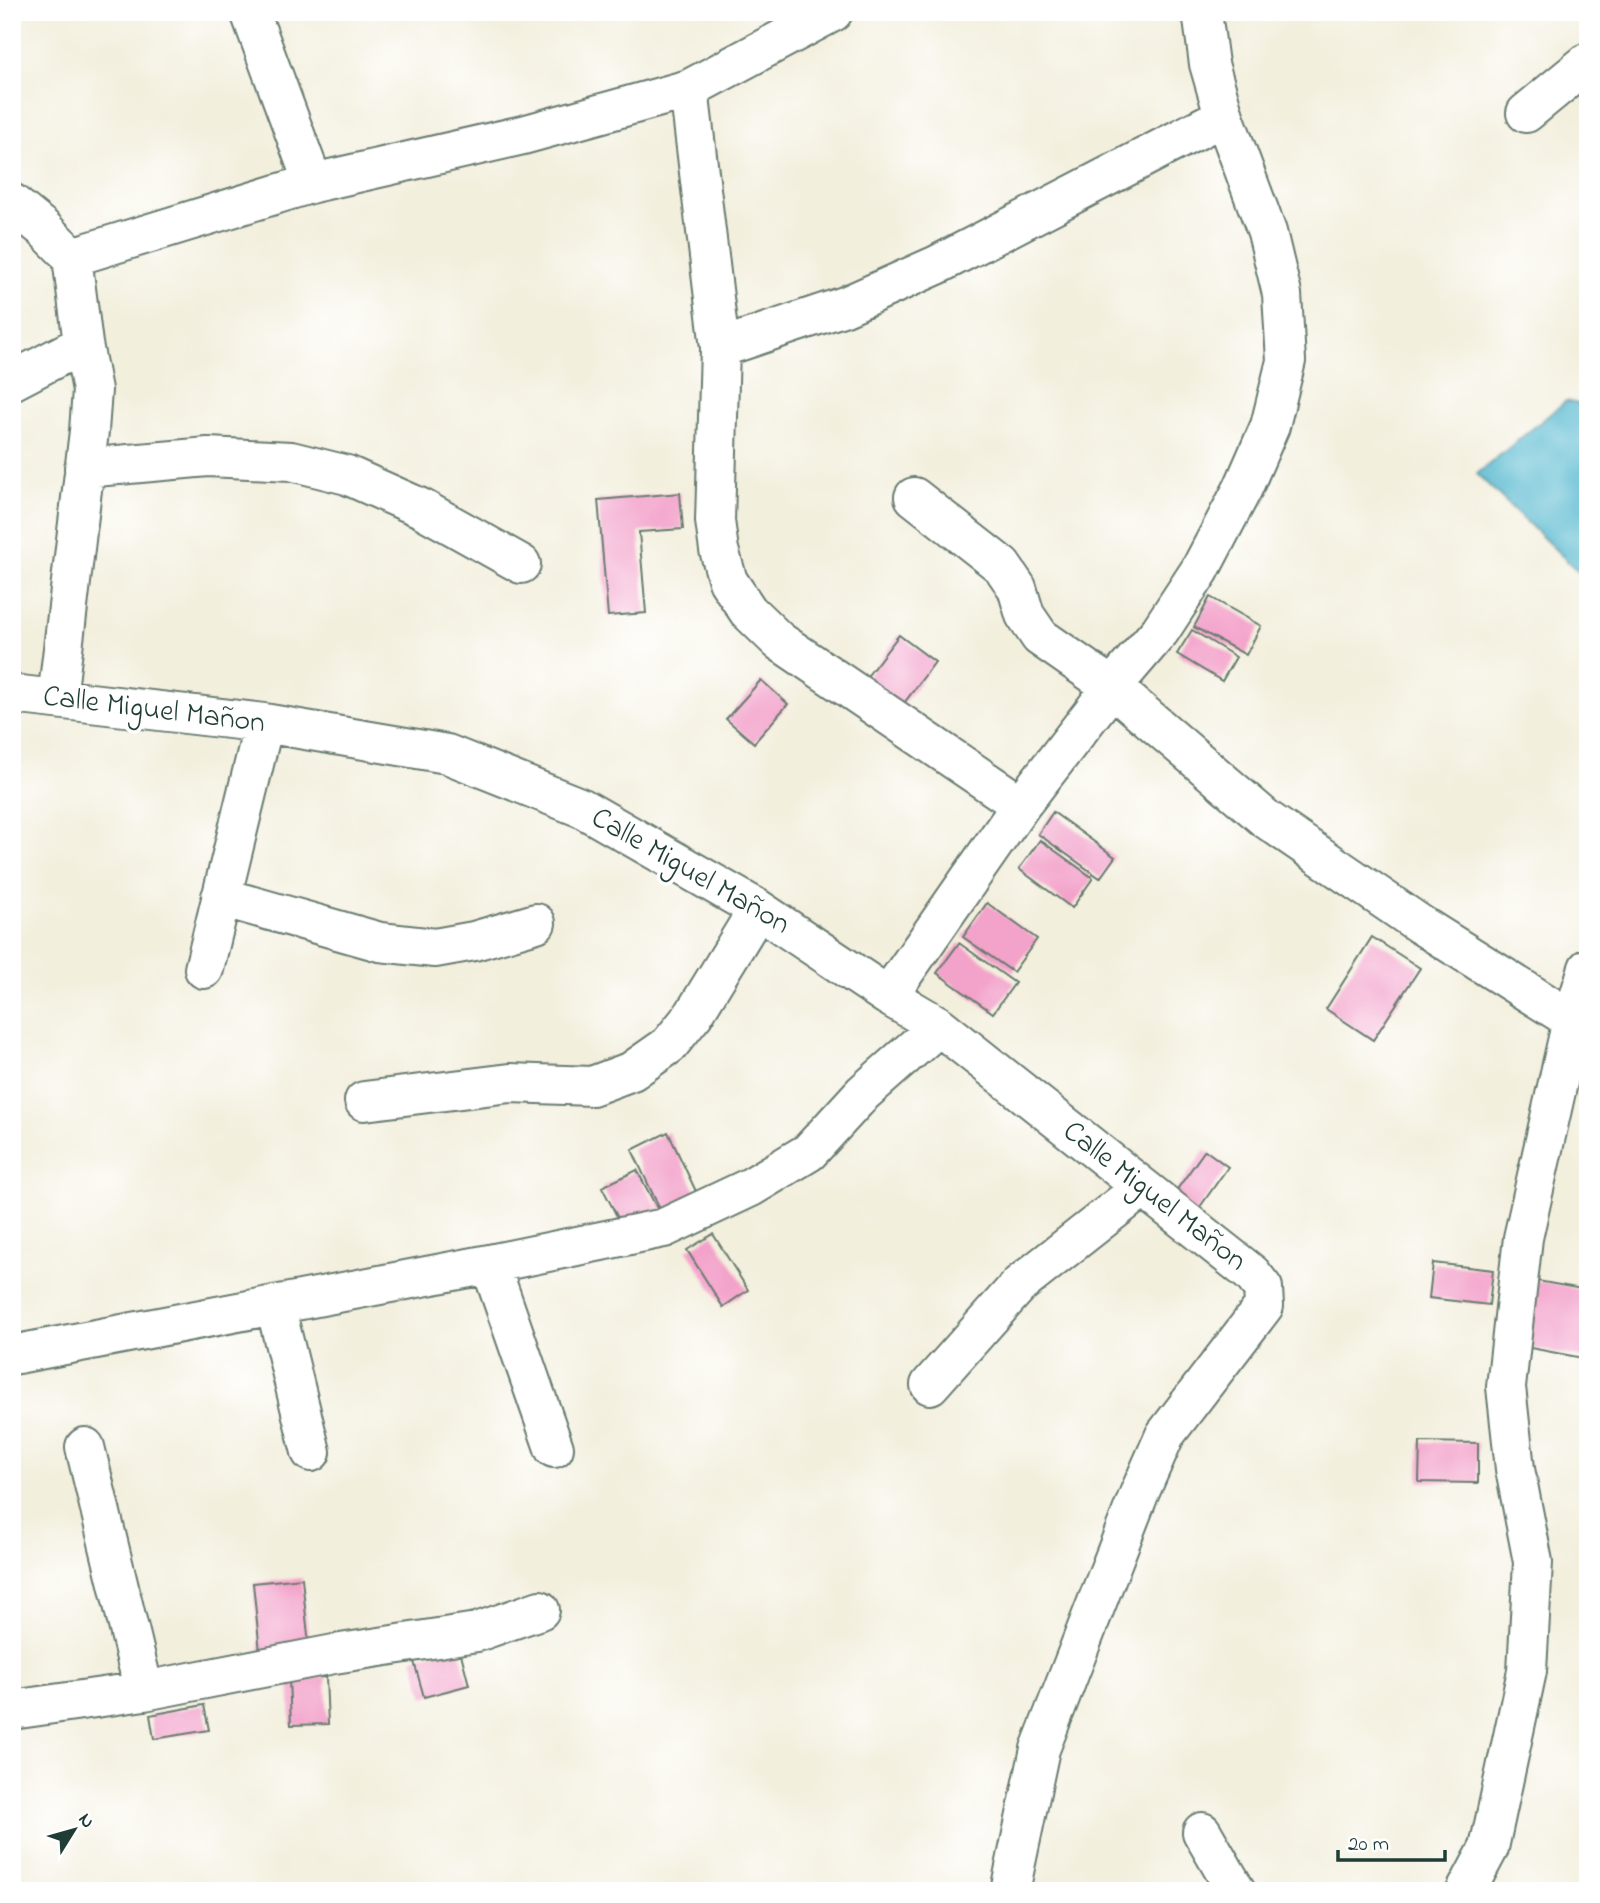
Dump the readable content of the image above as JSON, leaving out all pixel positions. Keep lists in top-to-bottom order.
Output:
{
  "streets": {
    "street": ["Calle Miguel Mañon"]
  },
  "scale_bar": "20 m",
  "north": "top right"
}
